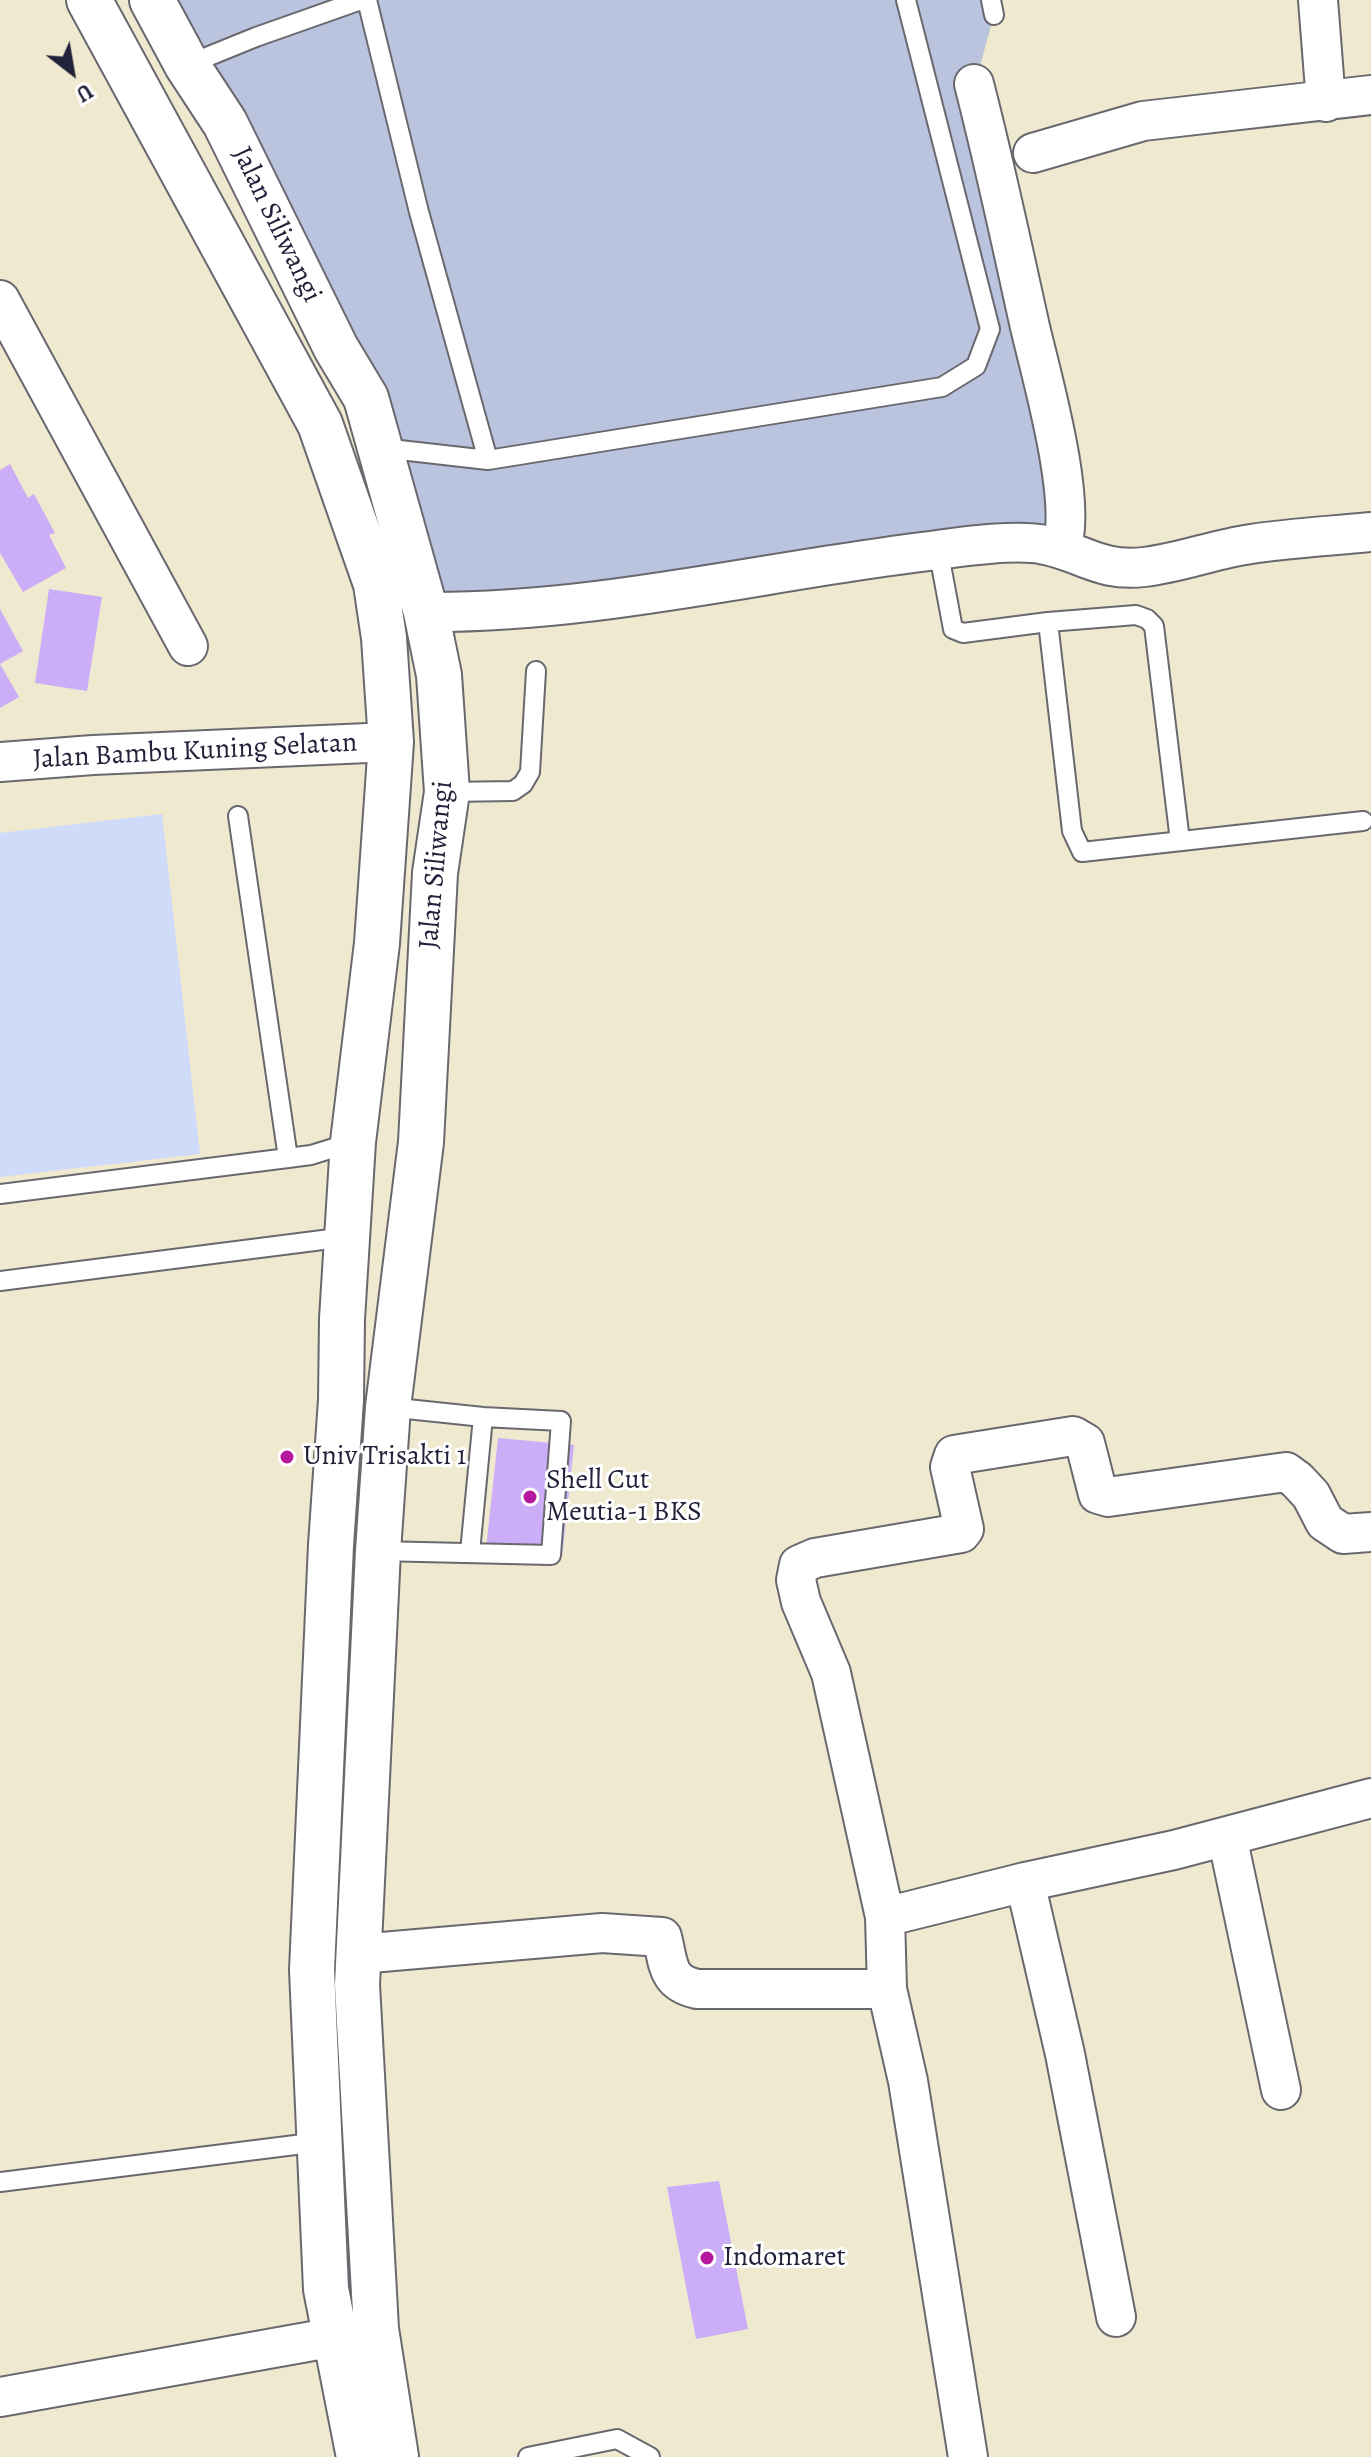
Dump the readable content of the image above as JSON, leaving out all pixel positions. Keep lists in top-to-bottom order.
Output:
{
  "streets": {
    "main road": ["Jalan Siliwangi"],
    "street": ["Jalan Bambu Kuning Selatan"]
  },
  "crossings": [
    ["Jalan Siliwangi", "Jalan Bambu Kuning Selatan"]
  ],
  "places": ["Univ Trisakti 1", "Shell Cut Meutia-1 BKS", "Indomaret"],
  "north": "bottom right"
}
